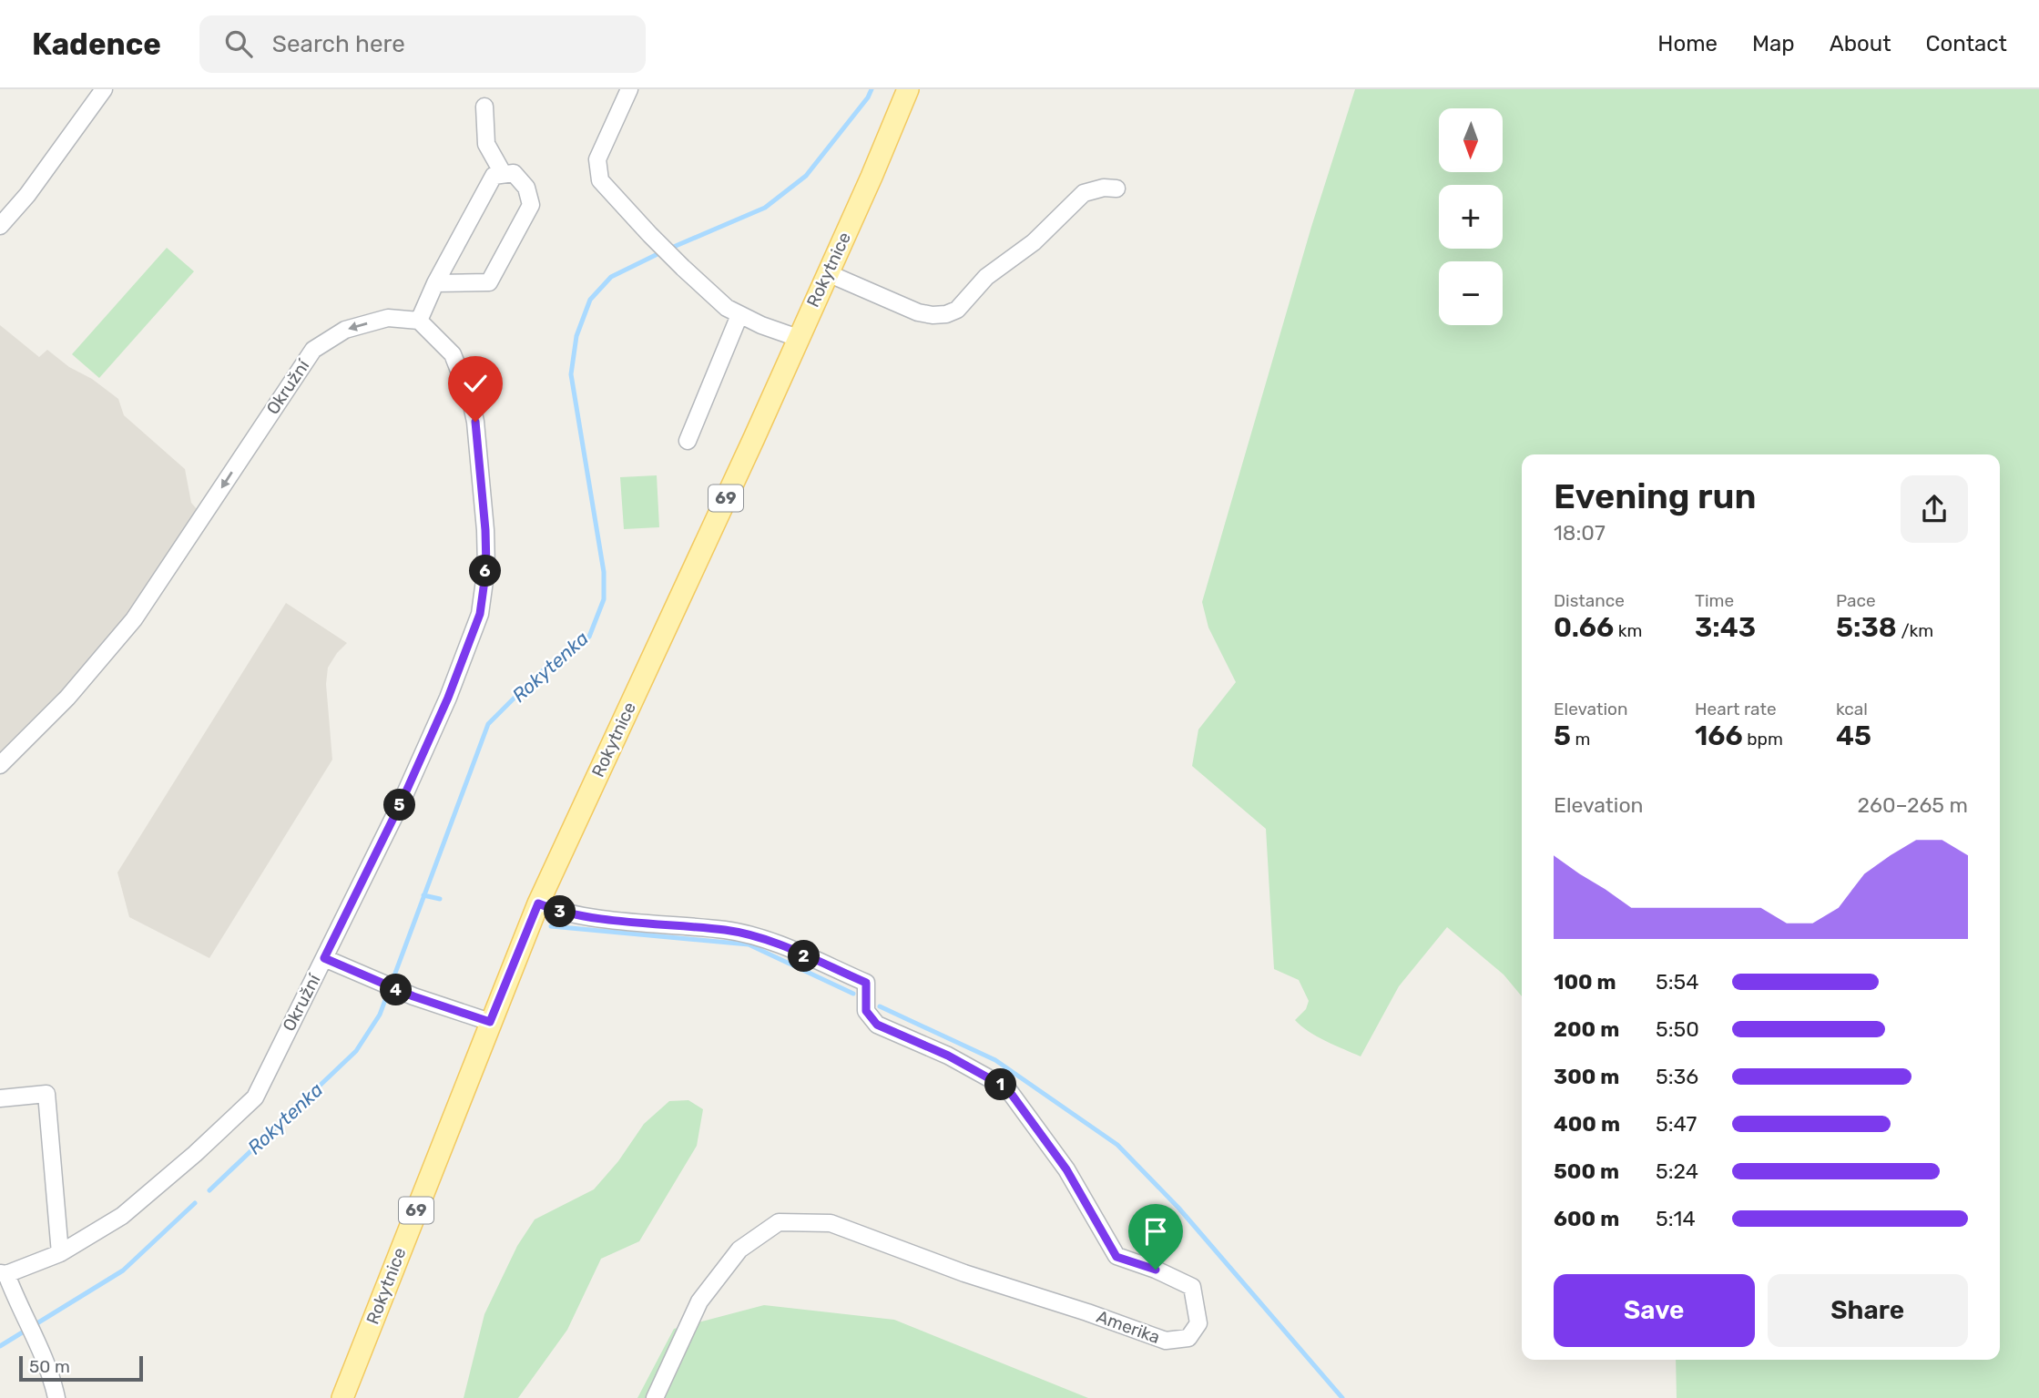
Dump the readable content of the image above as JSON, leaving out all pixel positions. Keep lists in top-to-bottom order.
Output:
{
  "streets": {
    "main road": ["Rokytnice", "69"],
    "street": ["Okružní", "Amerika"]
  },
  "crossings": [
    ["Rokytnice", "Amerika"]
  ],
  "water": ["Rokytenka"],
  "scale_bar": "50 m",
  "north": "bottom",
  "page": {
    "header": "Kadence",
    "search": "Search here",
    "nav": [
      "Home",
      "Map",
      "About",
      "Contact"
    ],
    "map_buttons": ["+", "−"],
    "heading": ["Evening run", "18:07"],
    "pins": [
      "6",
      "5",
      "3",
      "2",
      "4",
      "1"
    ],
    "stats": [
      ["Distance", "0.66 km"],
      ["Time", "3:43"],
      ["Pace", "5:38 /km"],
      ["Elevation", "5 m"],
      ["Heart rate", "166 bpm"],
      ["kcal", "45"]
    ],
    "chart": ["Elevation", "260–265 m"],
    "list": [
      {
        "name": "100 m",
        "note": "5:54"
      },
      {
        "name": "200 m",
        "note": "5:50"
      },
      {
        "name": "300 m",
        "note": "5:36"
      },
      {
        "name": "400 m",
        "note": "5:47"
      },
      {
        "name": "500 m",
        "note": "5:24"
      },
      {
        "name": "600 m",
        "note": "5:14"
      }
    ],
    "buttons": ["Save", "Share"],
    "scale": "50 m"
  }
}
